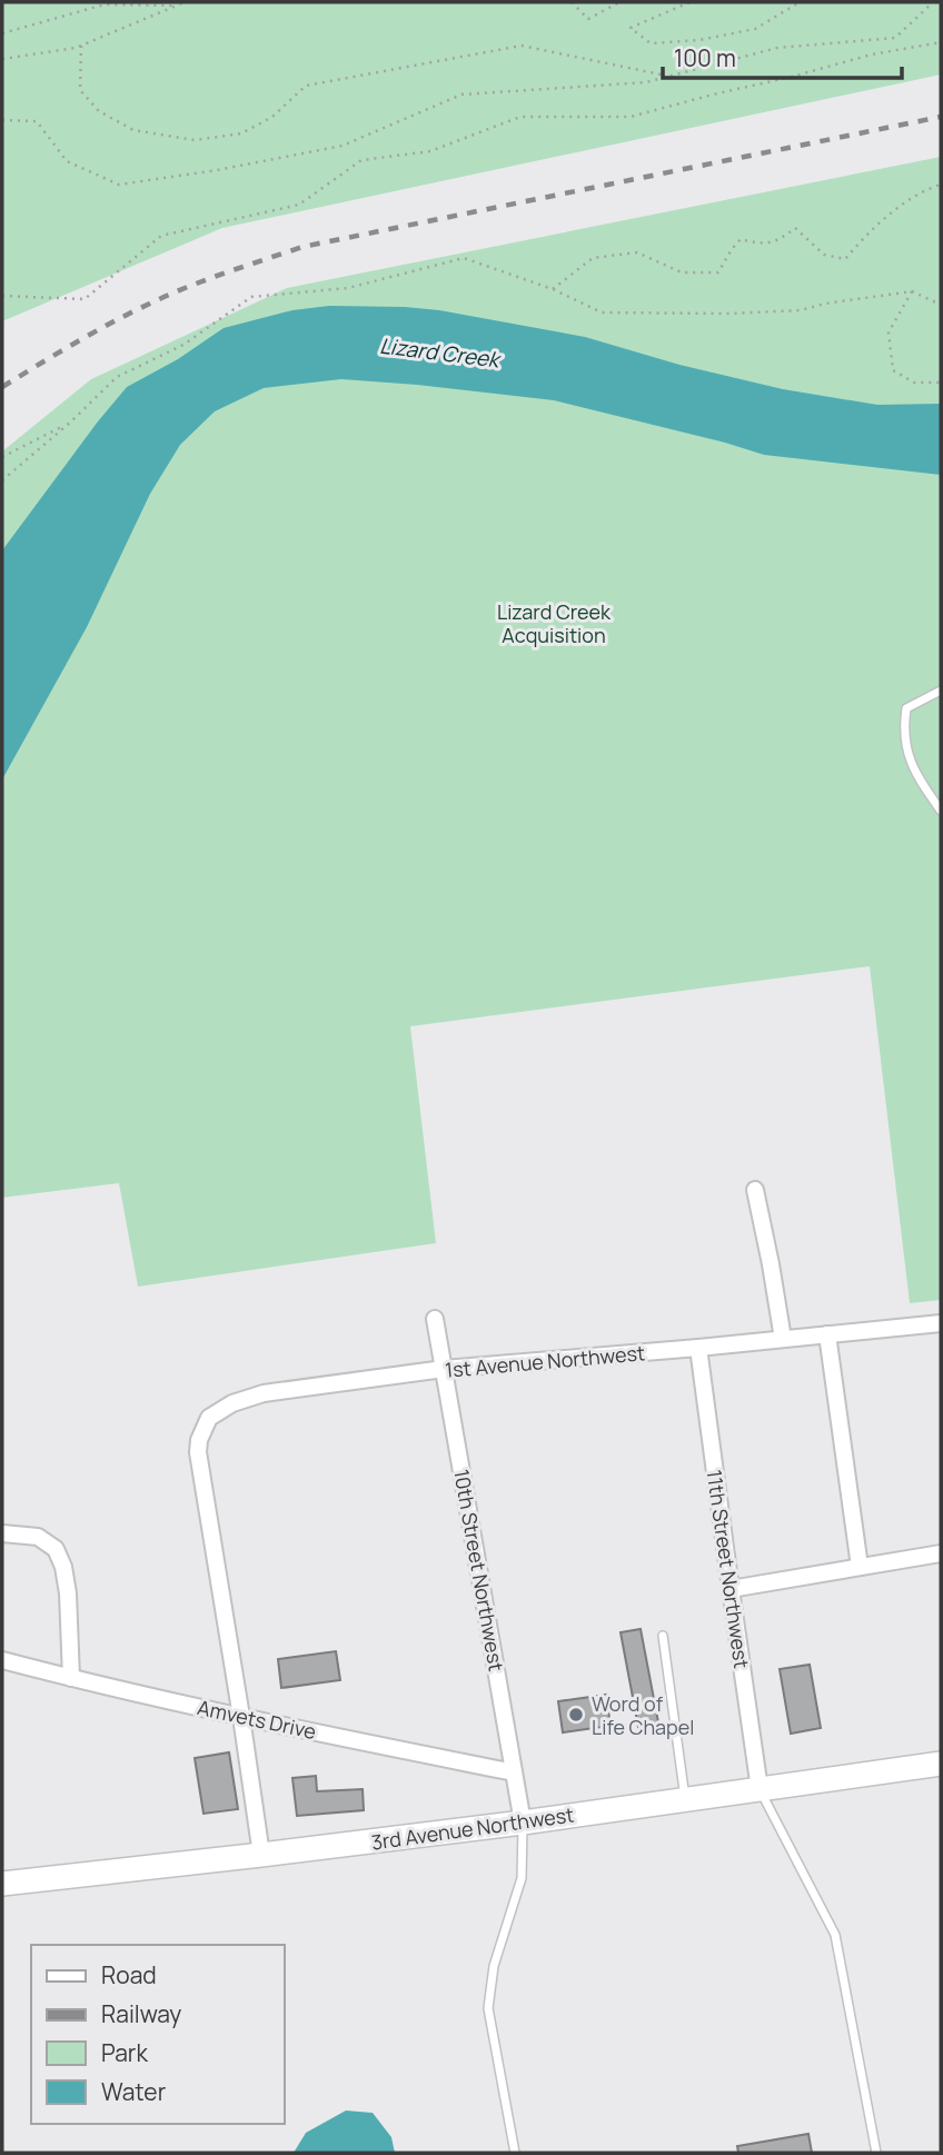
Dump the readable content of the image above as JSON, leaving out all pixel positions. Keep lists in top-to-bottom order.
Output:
{
  "streets": {
    "main road": ["3rd Avenue Northwest"],
    "street": [
      "1st Avenue Northwest",
      "11th Street Northwest",
      "10th Street Northwest",
      "Amvets Drive"
    ]
  },
  "crossings": [
    ["1st Avenue Northwest", "11th Street Northwest"],
    ["1st Avenue Northwest", "10th Street Northwest"],
    ["1st Avenue Northwest", "Amvets Drive"],
    ["1st Avenue Northwest", "3rd Avenue Northwest"],
    ["11th Street Northwest", "3rd Avenue Northwest"],
    ["10th Street Northwest", "Amvets Drive"],
    ["10th Street Northwest", "3rd Avenue Northwest"]
  ],
  "water": ["Lizard Creek"],
  "parks": ["Lizard Creek Acquisition"],
  "places": ["Word of Life Chapel"],
  "legend": [
    "Road",
    "Railway",
    "Park",
    "Water"
  ],
  "scale_bar": "100 m"
}
